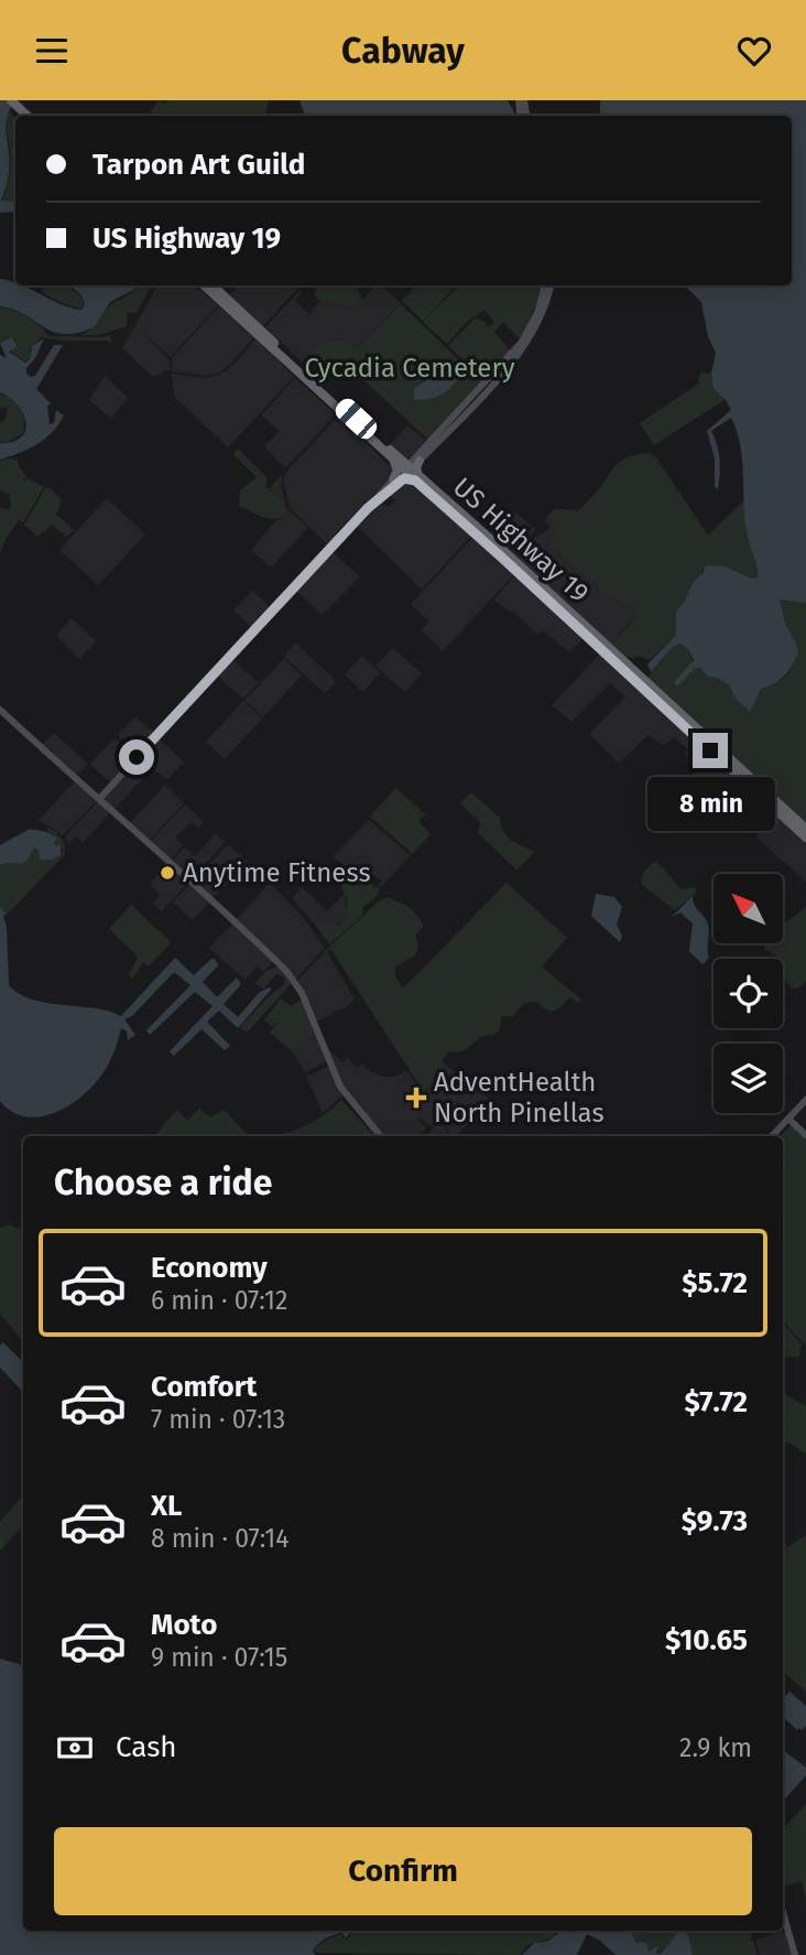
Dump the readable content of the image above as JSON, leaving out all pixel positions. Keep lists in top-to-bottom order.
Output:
{
  "streets": {
    "highway": ["US Highway 19"]
  },
  "parks": ["Cycadia Cemetery"],
  "places": {
    "other": ["Anytime Fitness"],
    "health": ["AdventHealth North Pinellas"]
  },
  "north": "top left",
  "page": {
    "header": "Cabway",
    "banner": ["Tarpon Art Guild", "US Highway 19"],
    "bubble": "8 min",
    "heading": "Choose a ride",
    "list": [
      {
        "name": "Economy",
        "note": "6 min · 07:12",
        "value": "$5.72"
      },
      {
        "name": "Comfort",
        "note": "7 min · 07:13",
        "value": "$7.72"
      },
      {
        "name": "XL",
        "note": "8 min · 07:14",
        "value": "$9.73"
      },
      {
        "name": "Moto",
        "note": "9 min · 07:15",
        "value": "$10.65"
      }
    ],
    "pay": ["Cash", "2.9 km"],
    "buttons": "Confirm"
  }
}
